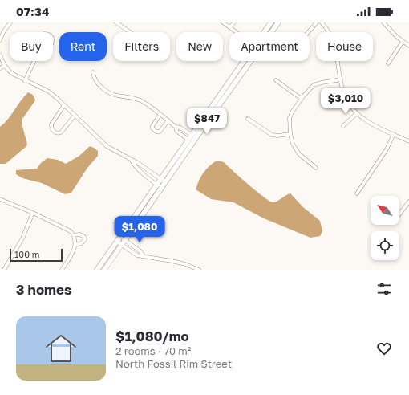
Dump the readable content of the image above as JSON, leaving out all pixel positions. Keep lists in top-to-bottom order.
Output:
{
  "scale_bar": "100 m",
  "north": "top left",
  "page": {
    "status": "07:34",
    "chip": [
      "Buy",
      "Rent",
      "Filters",
      "New",
      "Apartment",
      "House"
    ],
    "price": ["$3,010", "$847", "$1,080"],
    "scale": "100 m",
    "heading": "3 homes",
    "list": [
      {
        "name": "$1,080/mo",
        "note": "2 rooms · 70 m² · North Fossil Rim Street"
      }
    ]
  }
}
